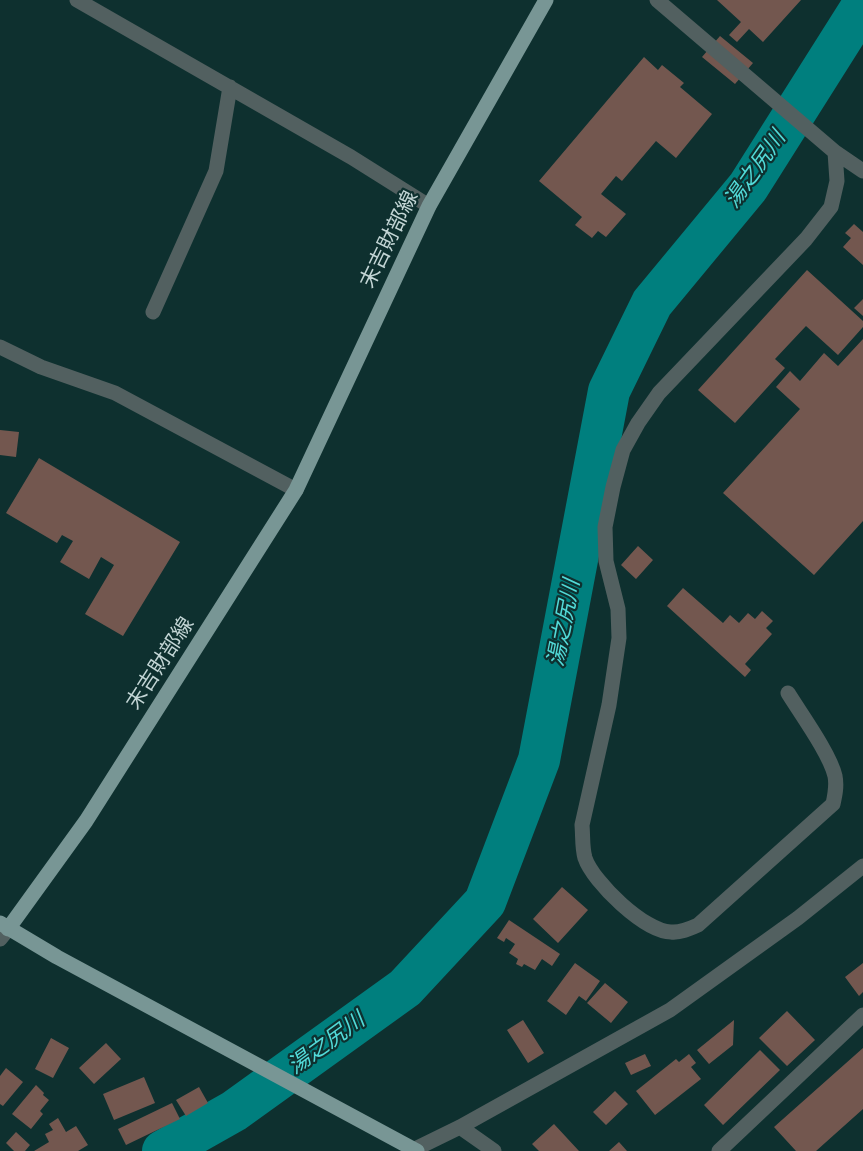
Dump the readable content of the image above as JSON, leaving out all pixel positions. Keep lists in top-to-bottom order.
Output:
{
  "streets": {
    "main road": ["末吉財部線"]
  },
  "water": ["湯之尻川"]
}
